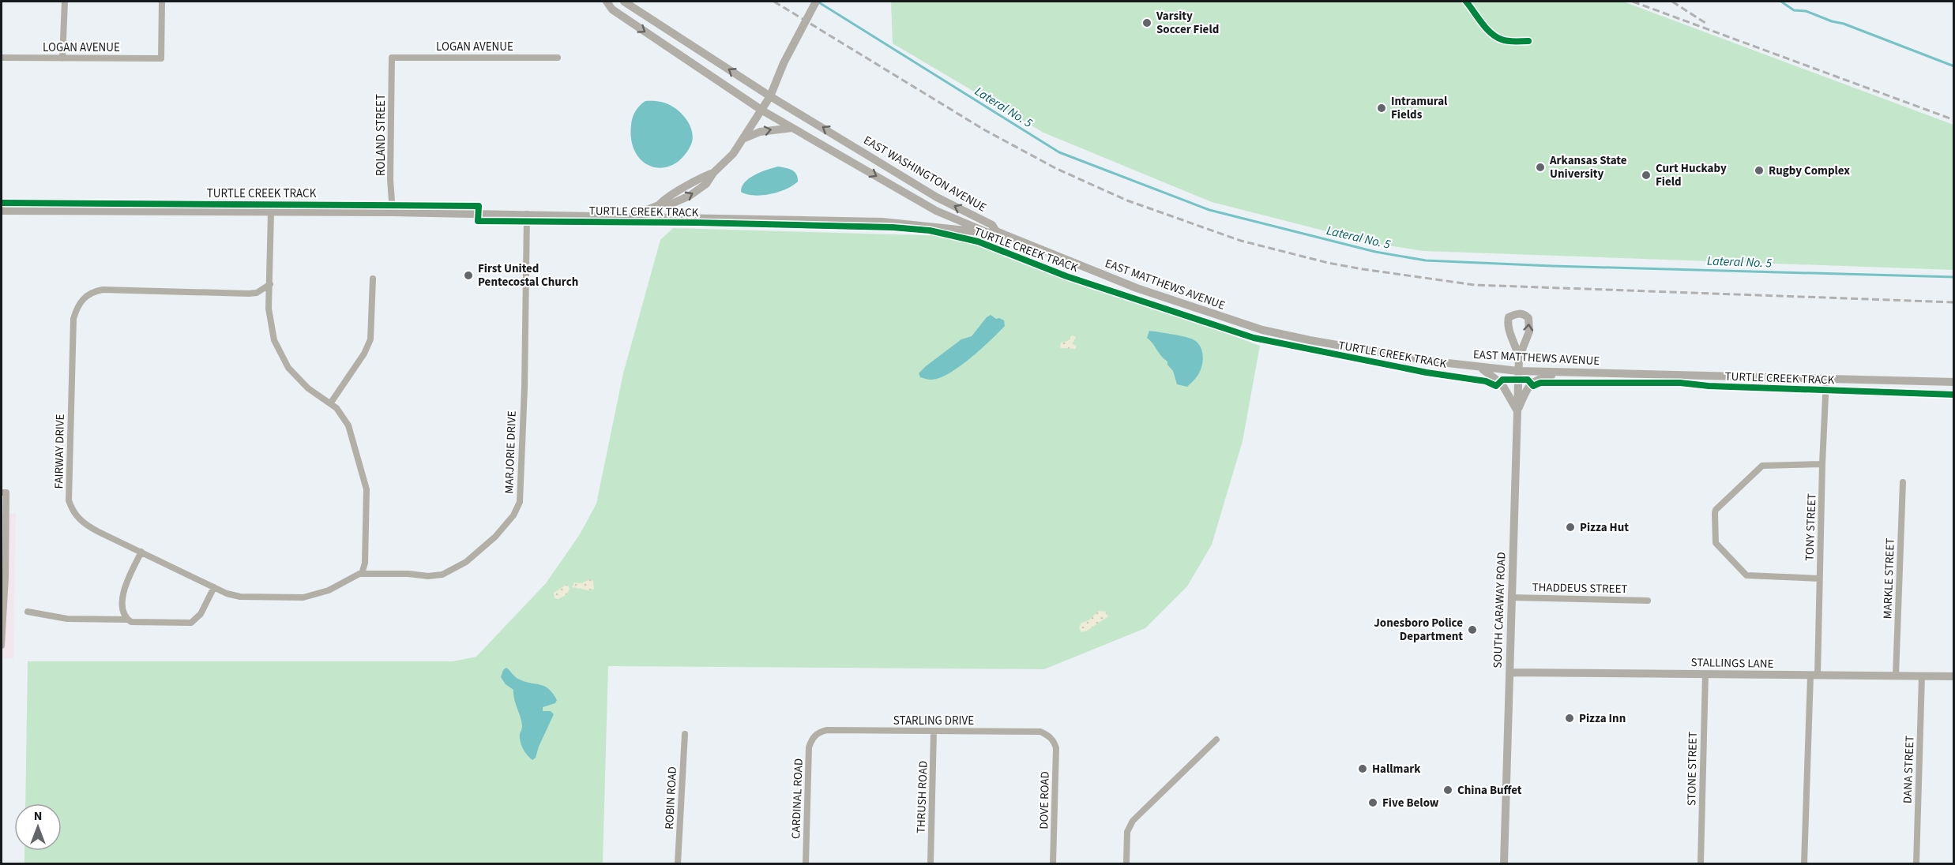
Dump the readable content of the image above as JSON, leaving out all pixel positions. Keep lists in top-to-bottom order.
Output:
{
  "streets": {
    "street": [
      "LOGAN AVENUE",
      "ROLAND STREET",
      "EAST WASHINGTON AVENUE",
      "EAST MATTHEWS AVENUE",
      "FAIRWAY DRIVE",
      "MARJORIE DRIVE",
      "TONY STREET",
      "MARKLE STREET",
      "THADDEUS STREET",
      "SOUTH CARAWAY ROAD",
      "STALLINGS LANE",
      "STARLING DRIVE",
      "STONE STREET",
      "DANA STREET",
      "THRUSH ROAD",
      "ROBIN ROAD",
      "CARDINAL ROAD",
      "DOVE ROAD"
    ],
    "cycle path": ["TURTLE CREEK TRACK"]
  },
  "crossings": [
    ["LOGAN AVENUE", "ROLAND STREET"],
    ["EAST WASHINGTON AVENUE", "EAST MATTHEWS AVENUE"],
    ["EAST MATTHEWS AVENUE", "TONY STREET"],
    ["EAST MATTHEWS AVENUE", "SOUTH CARAWAY ROAD"],
    ["FAIRWAY DRIVE", "MARJORIE DRIVE"],
    ["TONY STREET", "STALLINGS LANE"],
    ["MARKLE STREET", "STALLINGS LANE"],
    ["THADDEUS STREET", "SOUTH CARAWAY ROAD"],
    ["SOUTH CARAWAY ROAD", "STALLINGS LANE"],
    ["STALLINGS LANE", "STONE STREET"],
    ["STALLINGS LANE", "DANA STREET"],
    ["STARLING DRIVE", "THRUSH ROAD"],
    ["STARLING DRIVE", "CARDINAL ROAD"],
    ["STARLING DRIVE", "DOVE ROAD"]
  ],
  "water": ["Lateral No. 5"],
  "places": [
    "Varsity Soccer Field",
    "Intramural Fields",
    "Arkansas State University",
    "Rugby Complex",
    "Curt Huckaby Field",
    "First United Pentecostal Church",
    "Pizza Hut",
    "Jonesboro Police Department",
    "Pizza Inn",
    "Hallmark",
    "China Buffet",
    "Five Below"
  ],
  "north": "top"
}
